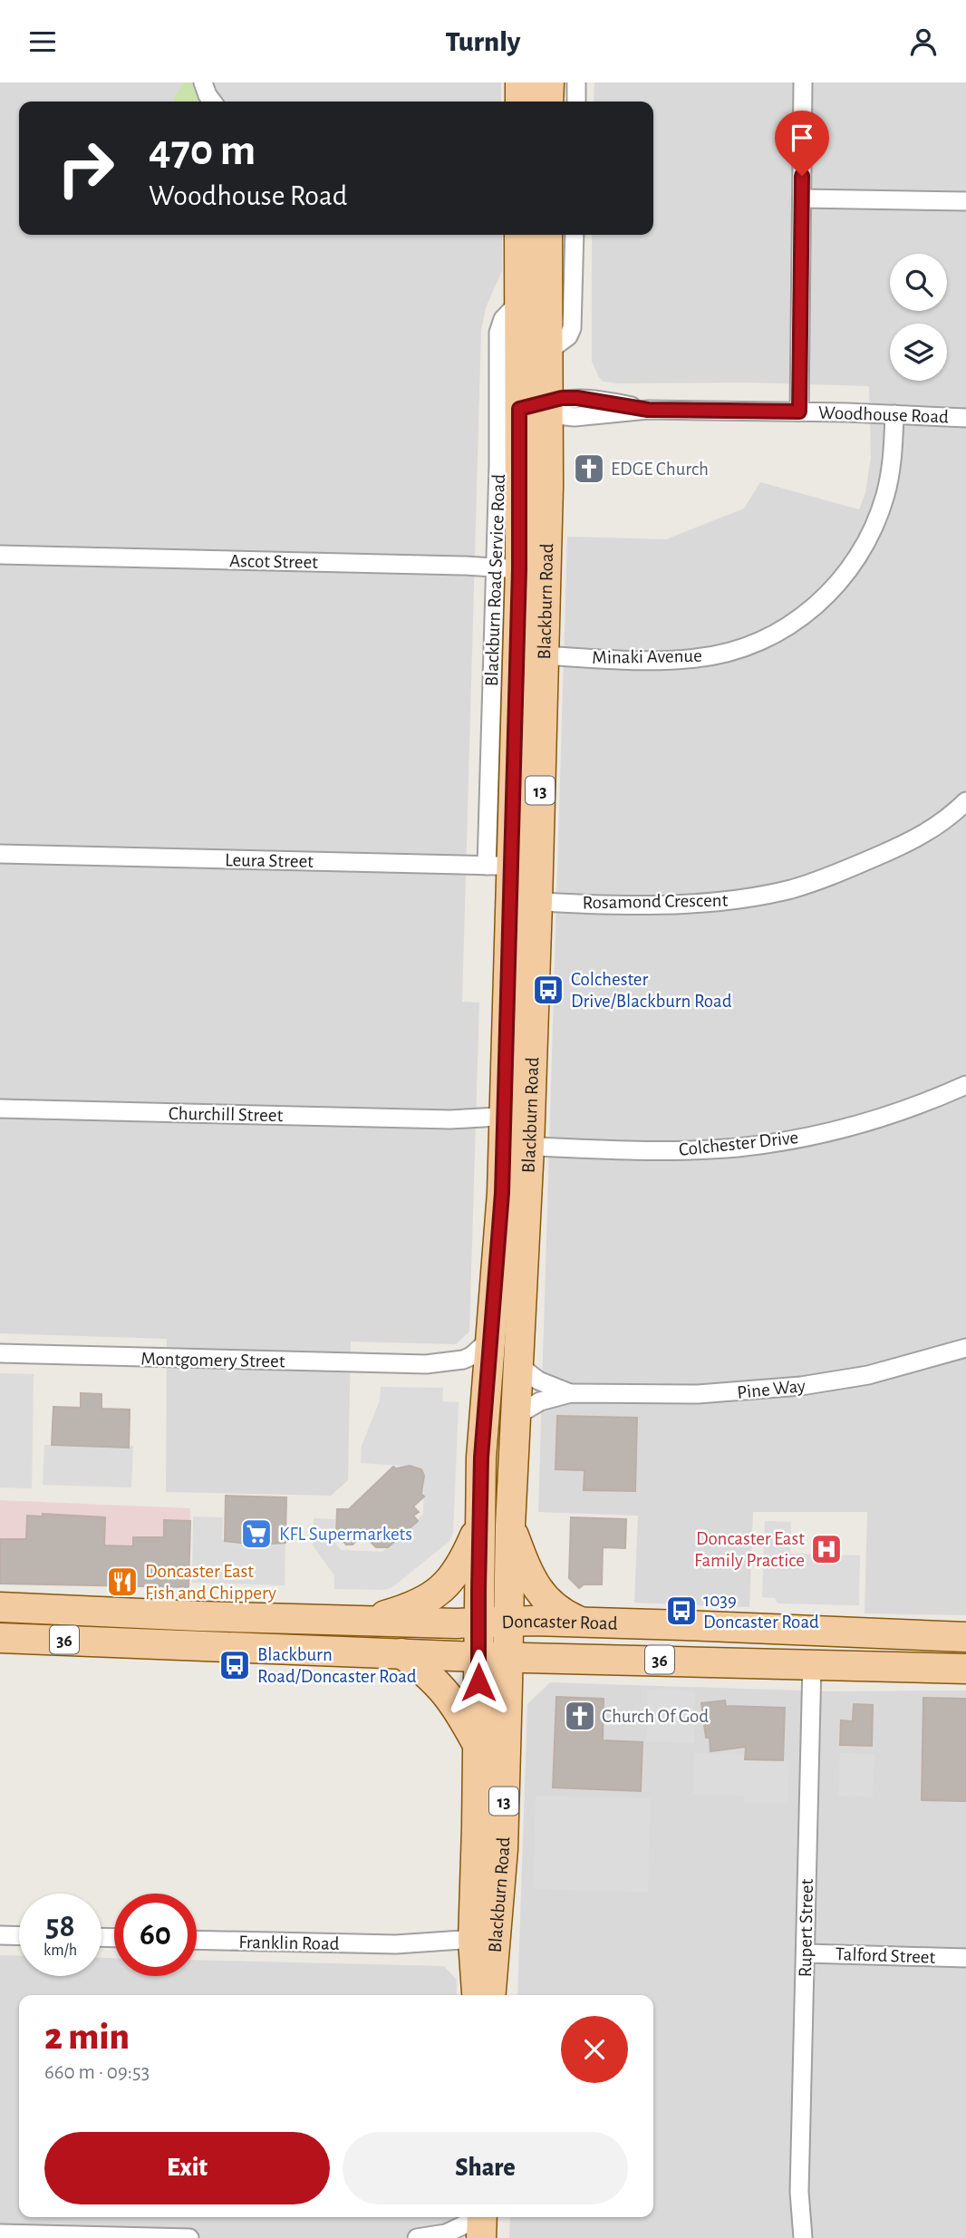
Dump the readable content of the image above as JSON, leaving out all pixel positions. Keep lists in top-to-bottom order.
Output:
{
  "streets": {
    "main road": [
      "Blackburn Road",
      "13",
      "Doncaster Road",
      "36"
    ],
    "street": [
      "Woodhouse Road",
      "Ascot Street",
      "Blackburn Road Service Road",
      "Minaki Avenue",
      "Leura Street",
      "Rosamond Crescent",
      "Churchill Street",
      "Colchester Drive",
      "Montgomery Street",
      "Pine Way",
      "Rupert Street",
      "Franklin Road",
      "Talford Street"
    ]
  },
  "crossings": [
    ["Woodhouse Road", "Blackburn Road"],
    ["Woodhouse Road", "Minaki Avenue"],
    ["Ascot Street", "Blackburn Road Service Road"],
    ["Ascot Street", "Blackburn Road"],
    ["Blackburn Road Service Road", "Blackburn Road"],
    ["Blackburn Road Service Road", "Leura Street"],
    ["Blackburn Road", "Minaki Avenue"],
    ["Blackburn Road", "Leura Street"],
    ["Blackburn Road", "Rosamond Crescent"],
    ["Blackburn Road", "Churchill Street"],
    ["Blackburn Road", "Colchester Drive"],
    ["Blackburn Road", "Montgomery Street"],
    ["Blackburn Road", "Pine Way"],
    ["Blackburn Road", "Doncaster Road"],
    ["Blackburn Road", "Franklin Road"],
    ["Churchill Street", "Colchester Drive"],
    ["Montgomery Street", "Pine Way"],
    ["Doncaster Road", "Rupert Street"],
    ["Rupert Street", "Talford Street"]
  ],
  "places": {
    "church": ["EDGE Church", "Church Of God"],
    "bus stop": ["Colchester Drive/Blackburn Road", "1039 Doncaster Road", "Blackburn Road/Doncaster Road"],
    "supermarket": ["KFL Supermarkets"],
    "hospital": ["Doncaster East Family Practice"],
    "restaurant": ["Doncaster East Fish and Chippery"]
  },
  "page": {
    "header": "Turnly",
    "turn": ["470 m", "Woodhouse Road"],
    "speed": "58 km/h",
    "limit": "60",
    "heading": ["2 min", "660 m · 09:53"],
    "buttons": ["Exit", "Share"]
  }
}
